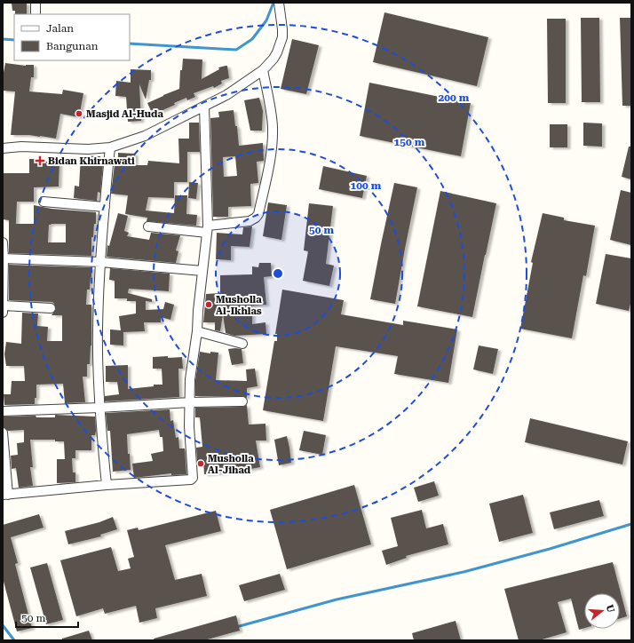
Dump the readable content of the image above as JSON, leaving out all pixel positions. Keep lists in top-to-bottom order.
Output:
{
  "places": {
    "other": ["Masjid Al-Huda", "Musholla Al-Ikhlas", "Musholla Al-Jihad"],
    "health": ["Bidan Khirnawati"]
  },
  "legend": ["Jalan", "Bangunan"],
  "scale_bar": "50 m",
  "north": "right",
  "rings": [
    "200 m",
    "150 m",
    "100 m",
    "50 m"
  ]
}
